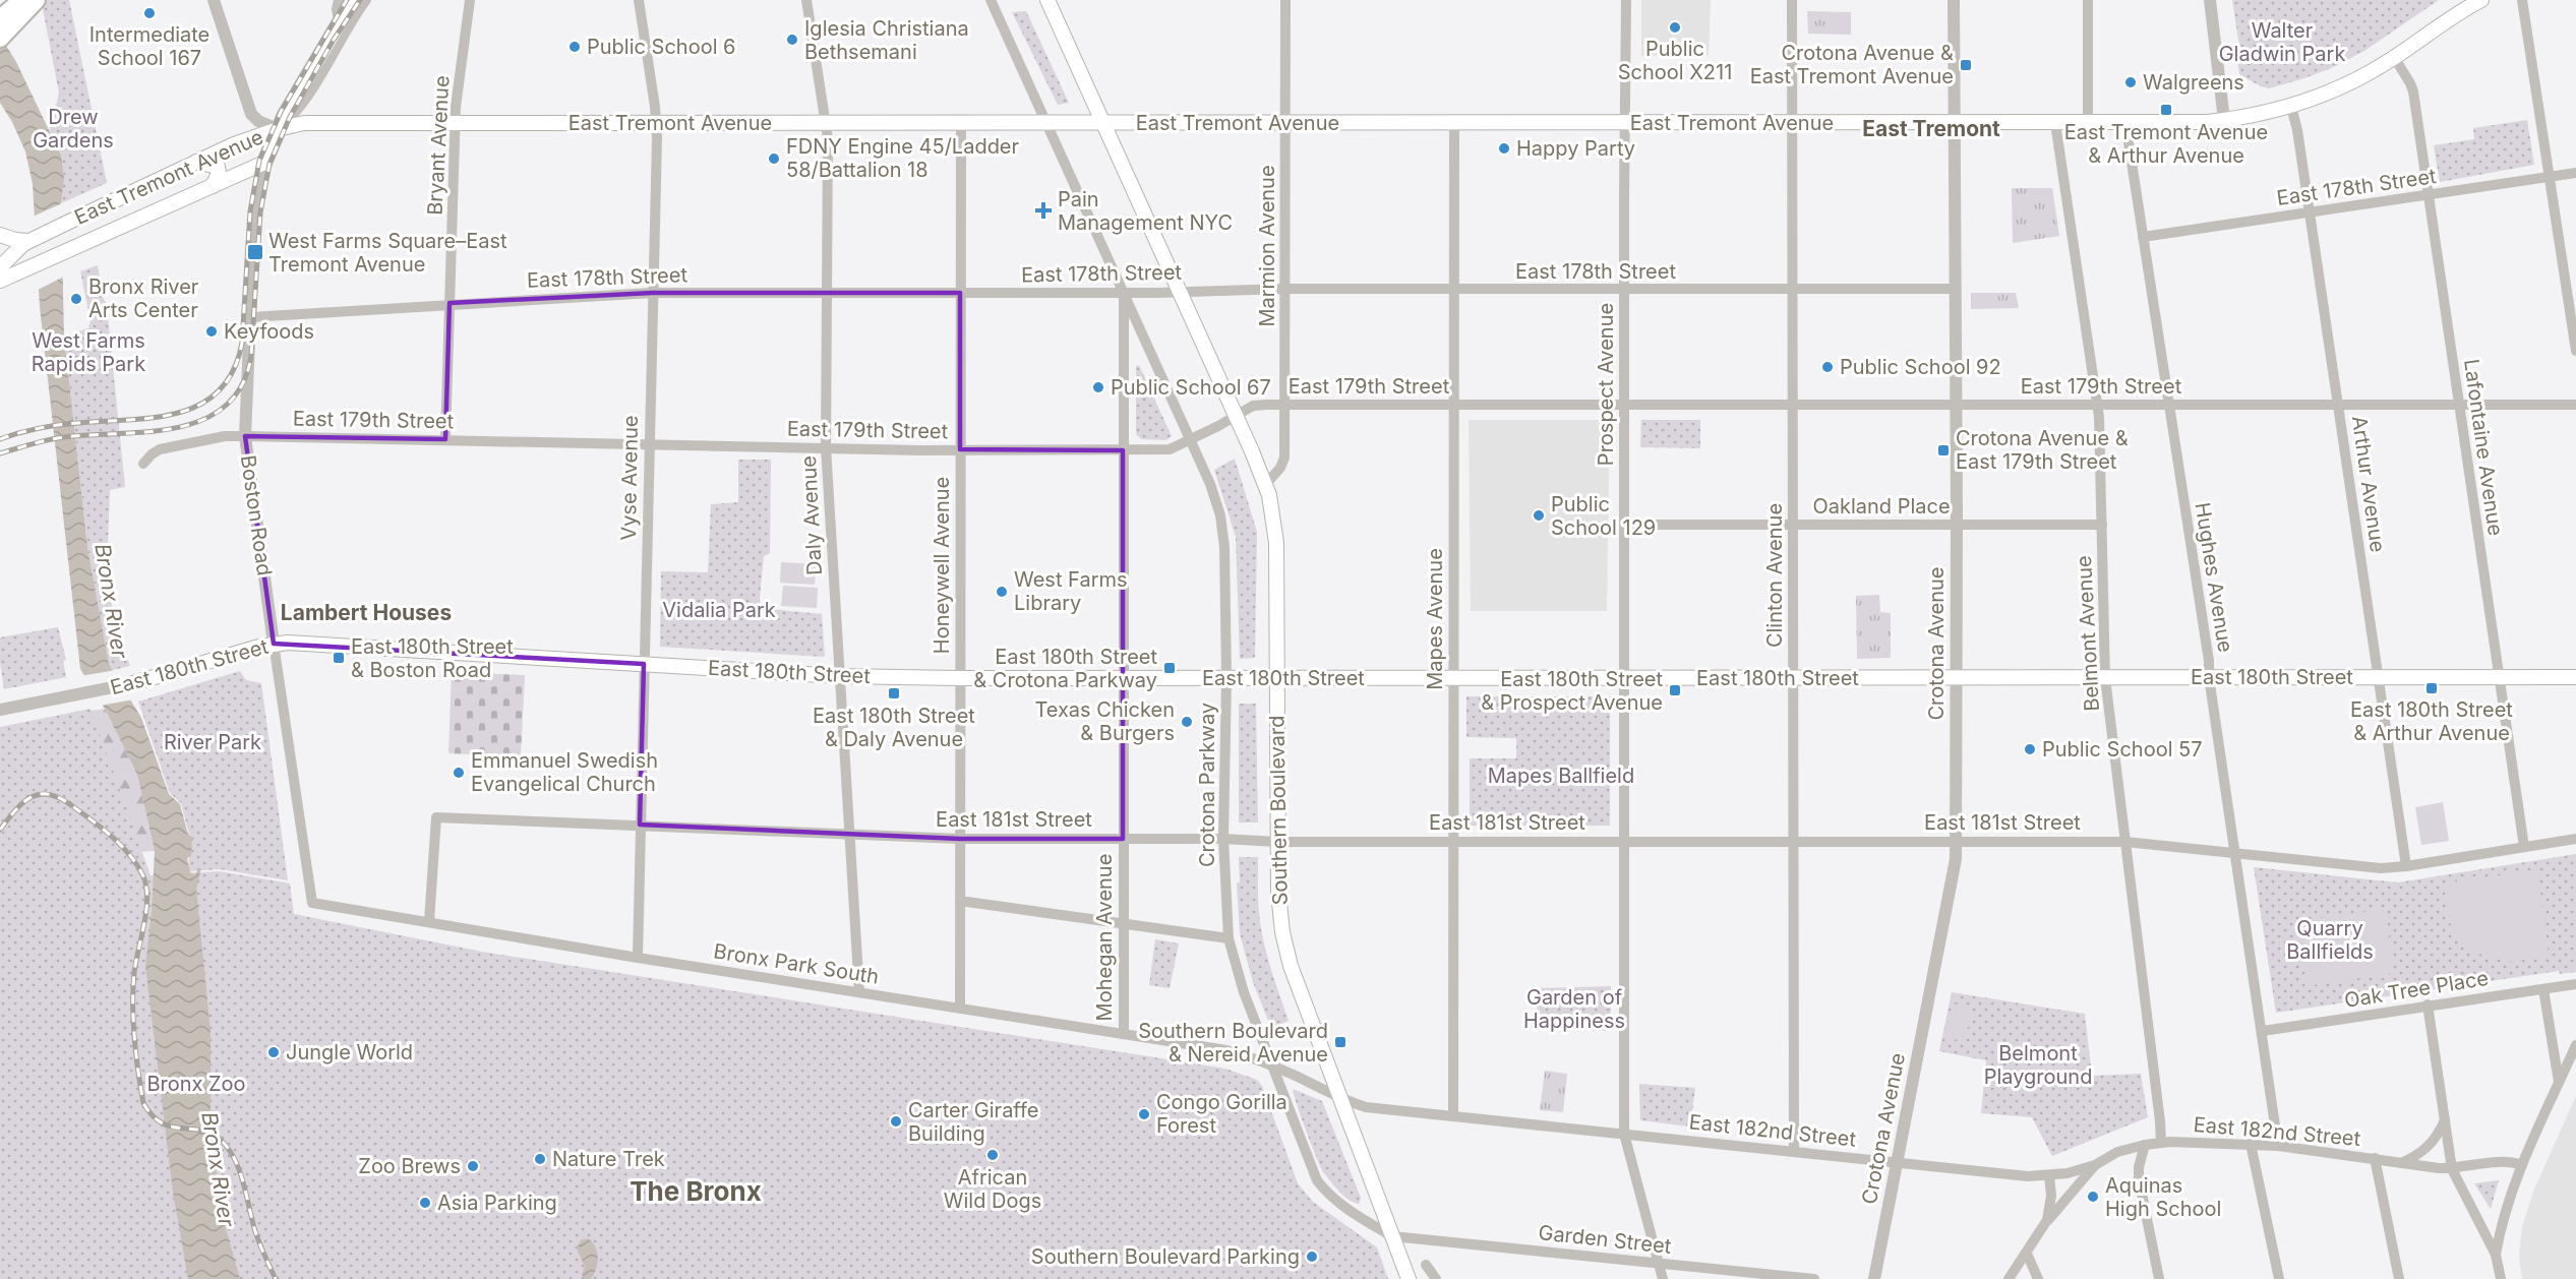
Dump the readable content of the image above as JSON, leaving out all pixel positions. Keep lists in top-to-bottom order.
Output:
{
  "streets": {
    "main road": [
      "East Tremont Avenue",
      "Boston Road",
      "East 180th Street",
      "Southern Boulevard"
    ],
    "street": [
      "Bryant Avenue",
      "East 178th Street",
      "Marmion Avenue",
      "Prospect Avenue",
      "East 179th Street",
      "Lafontaine Avenue",
      "Vyse Avenue",
      "Arthur Avenue",
      "Oakland Place",
      "Daly Avenue",
      "Honeywell Avenue",
      "Clinton Avenue",
      "Hughes Avenue",
      "Mapes Avenue",
      "Belmont Avenue",
      "Crotona Avenue",
      "Crotona Parkway",
      "East 181st Street",
      "Mohegan Avenue",
      "Bronx Park South",
      "Oak Tree Place",
      "East 182nd Street",
      "Garden Street"
    ]
  },
  "crossings": [
    ["East Tremont Avenue", "Bryant Avenue"],
    ["East Tremont Avenue", "Marmion Avenue"],
    ["East Tremont Avenue", "Prospect Avenue"],
    ["East Tremont Avenue", "Lafontaine Avenue"],
    ["East Tremont Avenue", "Vyse Avenue"],
    ["East Tremont Avenue", "Arthur Avenue"],
    ["East Tremont Avenue", "Boston Road"],
    ["East Tremont Avenue", "Daly Avenue"],
    ["East Tremont Avenue", "Honeywell Avenue"],
    ["East Tremont Avenue", "Clinton Avenue"],
    ["East Tremont Avenue", "Hughes Avenue"],
    ["East Tremont Avenue", "Mapes Avenue"],
    ["East Tremont Avenue", "Belmont Avenue"],
    ["East Tremont Avenue", "Crotona Avenue"],
    ["East Tremont Avenue", "Crotona Parkway"],
    ["East Tremont Avenue", "Southern Boulevard"],
    ["Bryant Avenue", "East 178th Street"],
    ["Bryant Avenue", "East 179th Street"],
    ["East 178th Street", "Marmion Avenue"],
    ["East 178th Street", "Prospect Avenue"],
    ["East 178th Street", "Lafontaine Avenue"],
    ["East 178th Street", "Vyse Avenue"],
    ["East 178th Street", "Arthur Avenue"],
    ["East 178th Street", "Boston Road"],
    ["East 178th Street", "Daly Avenue"],
    ["East 178th Street", "Honeywell Avenue"],
    ["East 178th Street", "Clinton Avenue"],
    ["East 178th Street", "Hughes Avenue"],
    ["East 178th Street", "Mapes Avenue"],
    ["East 178th Street", "Crotona Avenue"],
    ["East 178th Street", "Crotona Parkway"],
    ["East 178th Street", "Southern Boulevard"],
    ["East 178th Street", "Mohegan Avenue"],
    ["Marmion Avenue", "East 179th Street"],
    ["Marmion Avenue", "Southern Boulevard"],
    ["Prospect Avenue", "East 179th Street"],
    ["Prospect Avenue", "Oakland Place"],
    ["Prospect Avenue", "East 180th Street"],
    ["Prospect Avenue", "East 181st Street"],
    ["Prospect Avenue", "East 182nd Street"],
    ["East 179th Street", "Lafontaine Avenue"],
    ["East 179th Street", "Vyse Avenue"],
    ["East 179th Street", "Arthur Avenue"],
    ["East 179th Street", "Boston Road"],
    ["East 179th Street", "Daly Avenue"],
    ["East 179th Street", "Honeywell Avenue"],
    ["East 179th Street", "Clinton Avenue"],
    ["East 179th Street", "Hughes Avenue"],
    ["East 179th Street", "Mapes Avenue"],
    ["East 179th Street", "Belmont Avenue"],
    ["East 179th Street", "Crotona Avenue"],
    ["East 179th Street", "Crotona Parkway"],
    ["East 179th Street", "Southern Boulevard"],
    ["East 179th Street", "Mohegan Avenue"],
    ["Lafontaine Avenue", "East 180th Street"],
    ["Lafontaine Avenue", "East 181st Street"],
    ["Vyse Avenue", "East 180th Street"],
    ["Vyse Avenue", "East 181st Street"],
    ["Vyse Avenue", "Bronx Park South"],
    ["Arthur Avenue", "East 180th Street"],
    ["Arthur Avenue", "East 181st Street"],
    ["Oakland Place", "Clinton Avenue"],
    ["Oakland Place", "Belmont Avenue"],
    ["Oakland Place", "Crotona Avenue"],
    ["Boston Road", "East 180th Street"],
    ["Boston Road", "Bronx Park South"],
    ["Daly Avenue", "East 180th Street"],
    ["Daly Avenue", "East 181st Street"],
    ["Daly Avenue", "Bronx Park South"],
    ["Honeywell Avenue", "East 180th Street"],
    ["Honeywell Avenue", "East 181st Street"],
    ["Honeywell Avenue", "Bronx Park South"],
    ["Clinton Avenue", "East 180th Street"],
    ["Clinton Avenue", "East 181st Street"],
    ["Clinton Avenue", "East 182nd Street"],
    ["Hughes Avenue", "East 180th Street"],
    ["Hughes Avenue", "East 181st Street"],
    ["Hughes Avenue", "Oak Tree Place"],
    ["Hughes Avenue", "East 182nd Street"],
    ["Mapes Avenue", "East 180th Street"],
    ["Mapes Avenue", "East 181st Street"],
    ["Mapes Avenue", "East 182nd Street"],
    ["Belmont Avenue", "East 180th Street"],
    ["Belmont Avenue", "East 181st Street"],
    ["Belmont Avenue", "East 182nd Street"],
    ["Crotona Avenue", "East 180th Street"],
    ["Crotona Avenue", "East 181st Street"],
    ["Crotona Avenue", "East 182nd Street"],
    ["East 180th Street", "Crotona Parkway"],
    ["East 180th Street", "Southern Boulevard"],
    ["East 180th Street", "Mohegan Avenue"],
    ["Crotona Parkway", "Southern Boulevard"],
    ["Crotona Parkway", "East 181st Street"],
    ["Crotona Parkway", "Mohegan Avenue"],
    ["Crotona Parkway", "Bronx Park South"],
    ["Crotona Parkway", "Garden Street"],
    ["Southern Boulevard", "East 181st Street"],
    ["Southern Boulevard", "Bronx Park South"],
    ["Southern Boulevard", "East 182nd Street"],
    ["Southern Boulevard", "Garden Street"],
    ["East 181st Street", "Mohegan Avenue"],
    ["East 181st Street", "Bronx Park South"],
    ["Mohegan Avenue", "Bronx Park South"],
    ["Bronx Park South", "East 182nd Street"]
  ],
  "districts": ["East Tremont", "Lambert Houses", "The Bronx"],
  "water": ["Bronx River"],
  "parks": [
    "Walter Gladwin Park",
    "Drew Gardens",
    "West Farms Rapids Park",
    "Vidalia Park",
    "River Park",
    "Mapes Ballfield",
    "Quarry Ballfields",
    "Garden of Happiness",
    "Belmont Playground",
    "Bronx Zoo"
  ],
  "places": {
    "other": [
      "Intermediate School 167",
      "Public School X211",
      "Iglesia Christiana Bethsemani",
      "Public School 6",
      "Walgreens",
      "Happy Party",
      "FDNY Engine 45/Ladder 58/Battalion 18",
      "Bronx River Arts Center",
      "Keyfoods",
      "Public School 92",
      "Public School 67",
      "Public School 129",
      "West Farms Library",
      "Texas Chicken & Burgers",
      "Public School 57",
      "Emmanuel Swedish Evangelical Church",
      "Jungle World",
      "Congo Gorilla Forest",
      "Carter Giraffe Building",
      "African Wild Dogs",
      "Nature Trek",
      "Zoo Brews",
      "Aquinas High School",
      "Asia Parking",
      "Southern Boulevard Parking"
    ],
    "transit": [
      "Crotona Avenue & East Tremont Avenue",
      "East Tremont Avenue & Arthur Avenue",
      "West Farms Square–East Tremont Avenue",
      "Crotona Avenue & East 179th Street",
      "East 180th Street & Boston Road",
      "East 180th Street & Crotona Parkway",
      "East 180th Street & Arthur Avenue",
      "East 180th Street & Prospect Avenue",
      "East 180th Street & Daly Avenue",
      "Southern Boulevard & Nereid Avenue"
    ],
    "health": ["Pain Management NYC"]
  }
}
